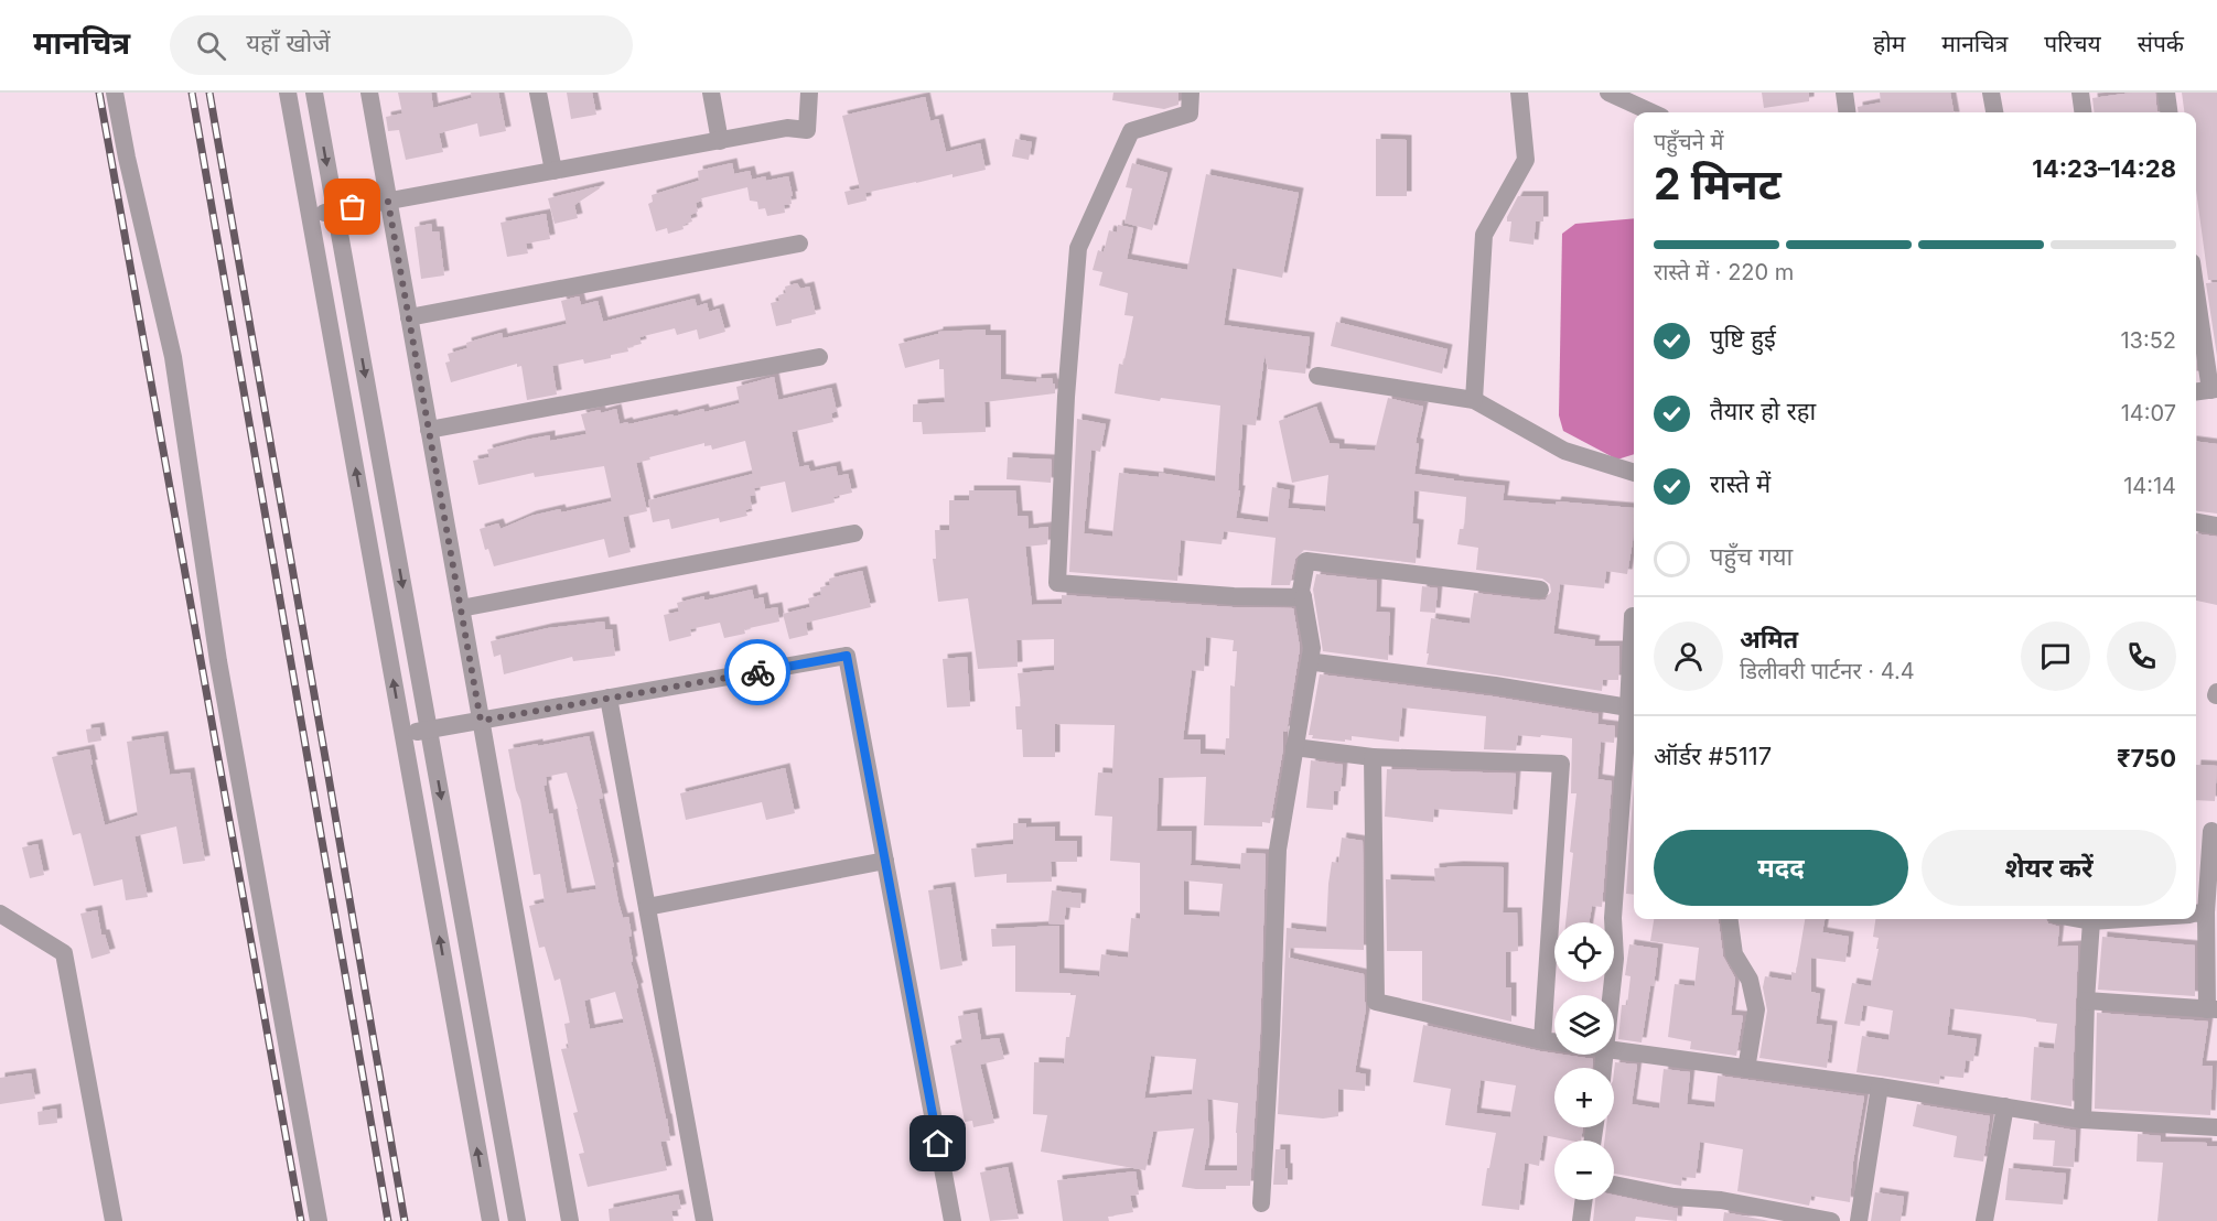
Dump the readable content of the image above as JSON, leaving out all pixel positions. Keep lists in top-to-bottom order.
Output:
{
  "page": {
    "header": "मानचित्र",
    "search": "यहाँ खोजें",
    "nav": [
      "होम",
      "मानचित्र",
      "परिचय",
      "संपर्क"
    ],
    "heading": ["2 मिनट", "पहुँचने में", "14:23–14:28"],
    "panel": [
      "अमित",
      "डिलीवरी पार्टनर · 4.4",
      "ऑर्डर #5117",
      "₹750"
    ],
    "bar": "रास्ते में · 220 m",
    "list": [
      ["पुष्टि हुई", "13:52"],
      ["तैयार हो रहा", "14:07"],
      ["रास्ते में", "14:14"],
      "पहुँच गया"
    ],
    "buttons": ["मदद", "शेयर करें"],
    "map_buttons": ["+", "−"]
  }
}
